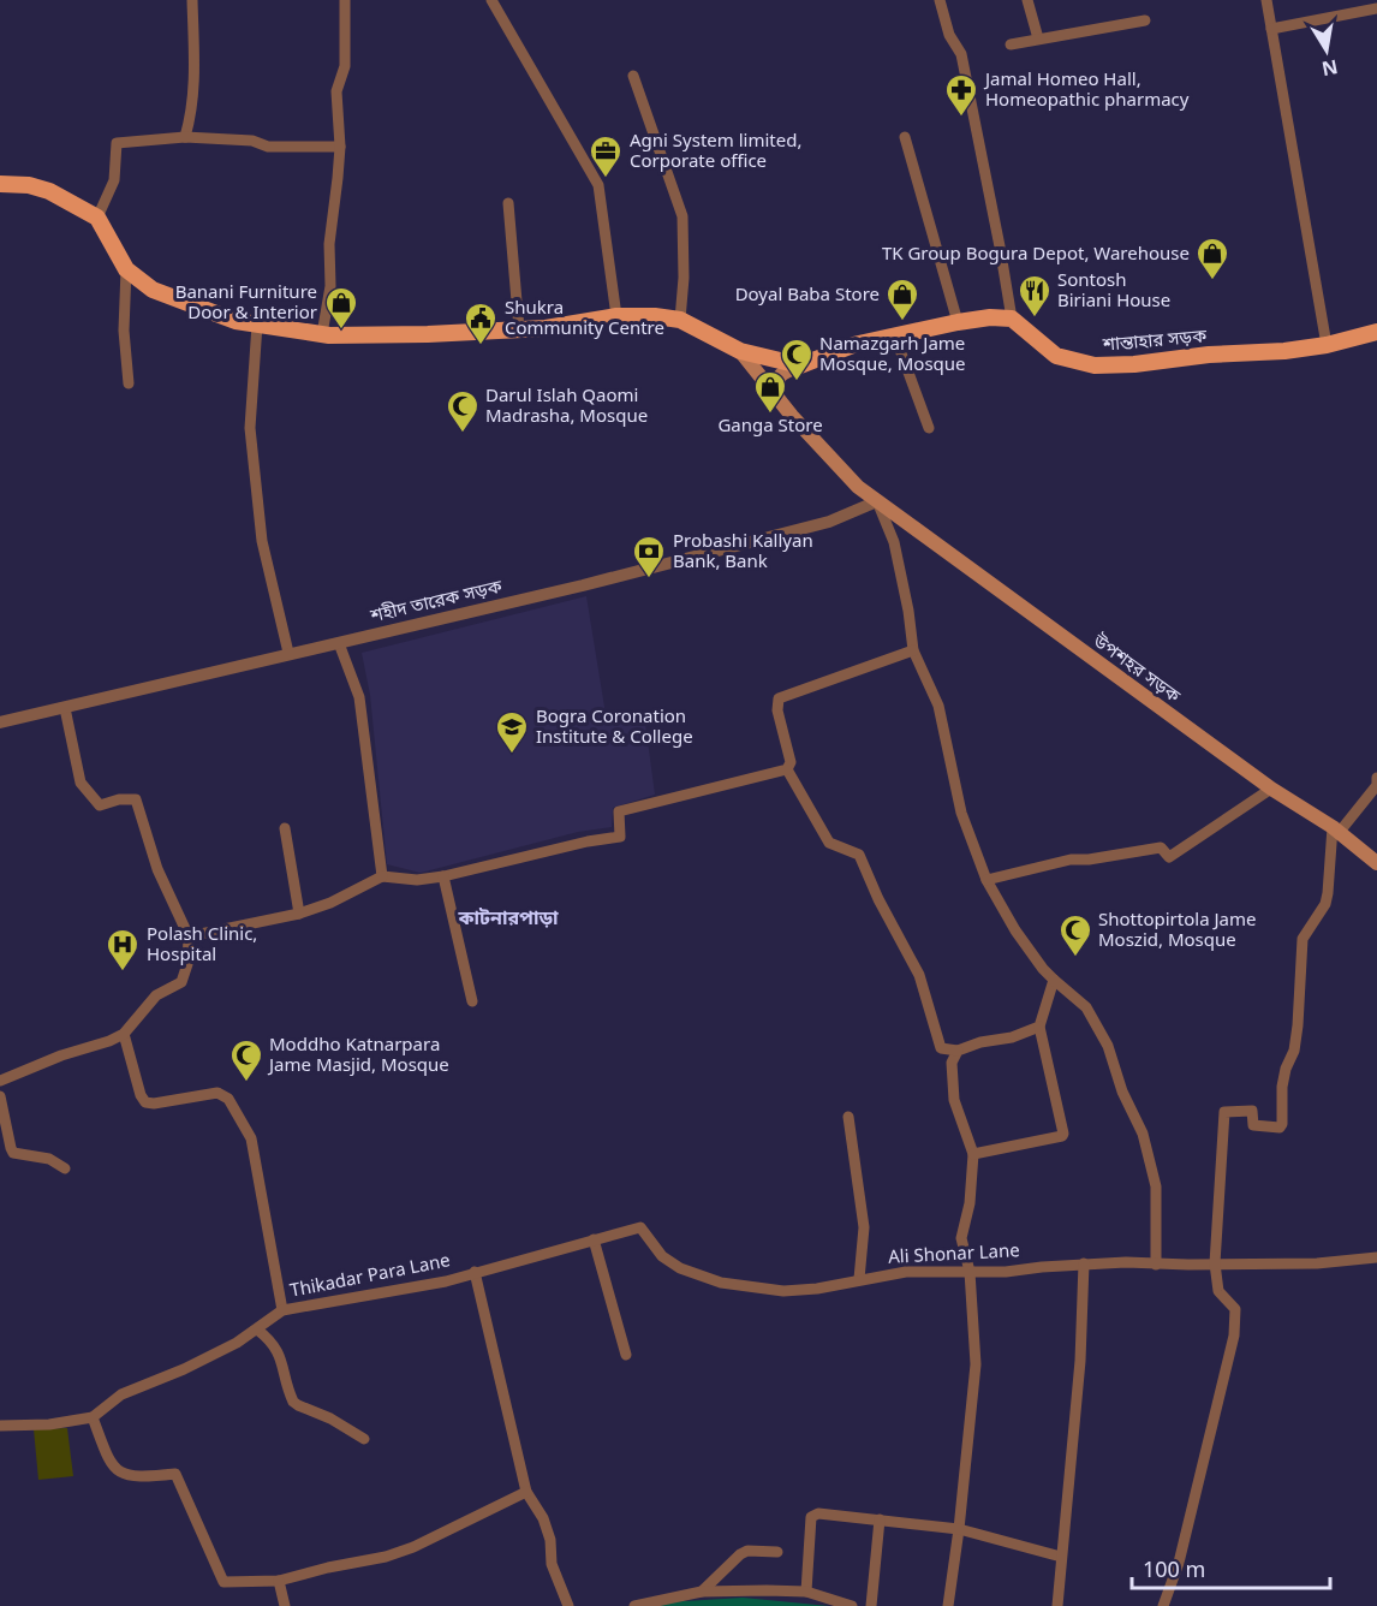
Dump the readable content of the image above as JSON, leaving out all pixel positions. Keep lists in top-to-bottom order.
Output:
{
  "streets": {
    "main road": ["শান্তাহার সড়ক", "উপশহর সড়ক"],
    "street": ["শহীদ তারেক সড়ক", "Ali Shonar Lane", "Thikadar Para Lane"]
  },
  "crossings": [
    ["শহীদ তারেক সড়ক", "উপশহর সড়ক"],
    ["Ali Shonar Lane", "Thikadar Para Lane"]
  ],
  "districts": ["কাটনারপাড়া"],
  "places": {
    "pharmacy": ["Jamal Homeo Hall, Homeopathic pharmacy"],
    "office": ["Agni System limited, Corporate office"],
    "shop": [
      "TK Group Bogura Depot, Warehouse",
      "Doyal Baba Store",
      "Banani Furniture Door & Interior",
      "Ganga Store"
    ],
    "restaurant": ["Sontosh Biriani House"],
    "public building": ["Shukra Community Centre"],
    "mosque": [
      "Namazgarh Jame Mosque, Mosque",
      "Darul Islah Qaomi Madrasha, Mosque",
      "Shottopirtola Jame Moszid, Mosque",
      "Moddho Katnarpara Jame Masjid, Mosque"
    ],
    "bank": ["Probashi Kallyan Bank, Bank"],
    "school or university": ["Bogra Coronation Institute & College"],
    "hospital": ["Polash Clinic, Hospital"]
  },
  "scale_bar": "100 m",
  "north": "bottom"
}
